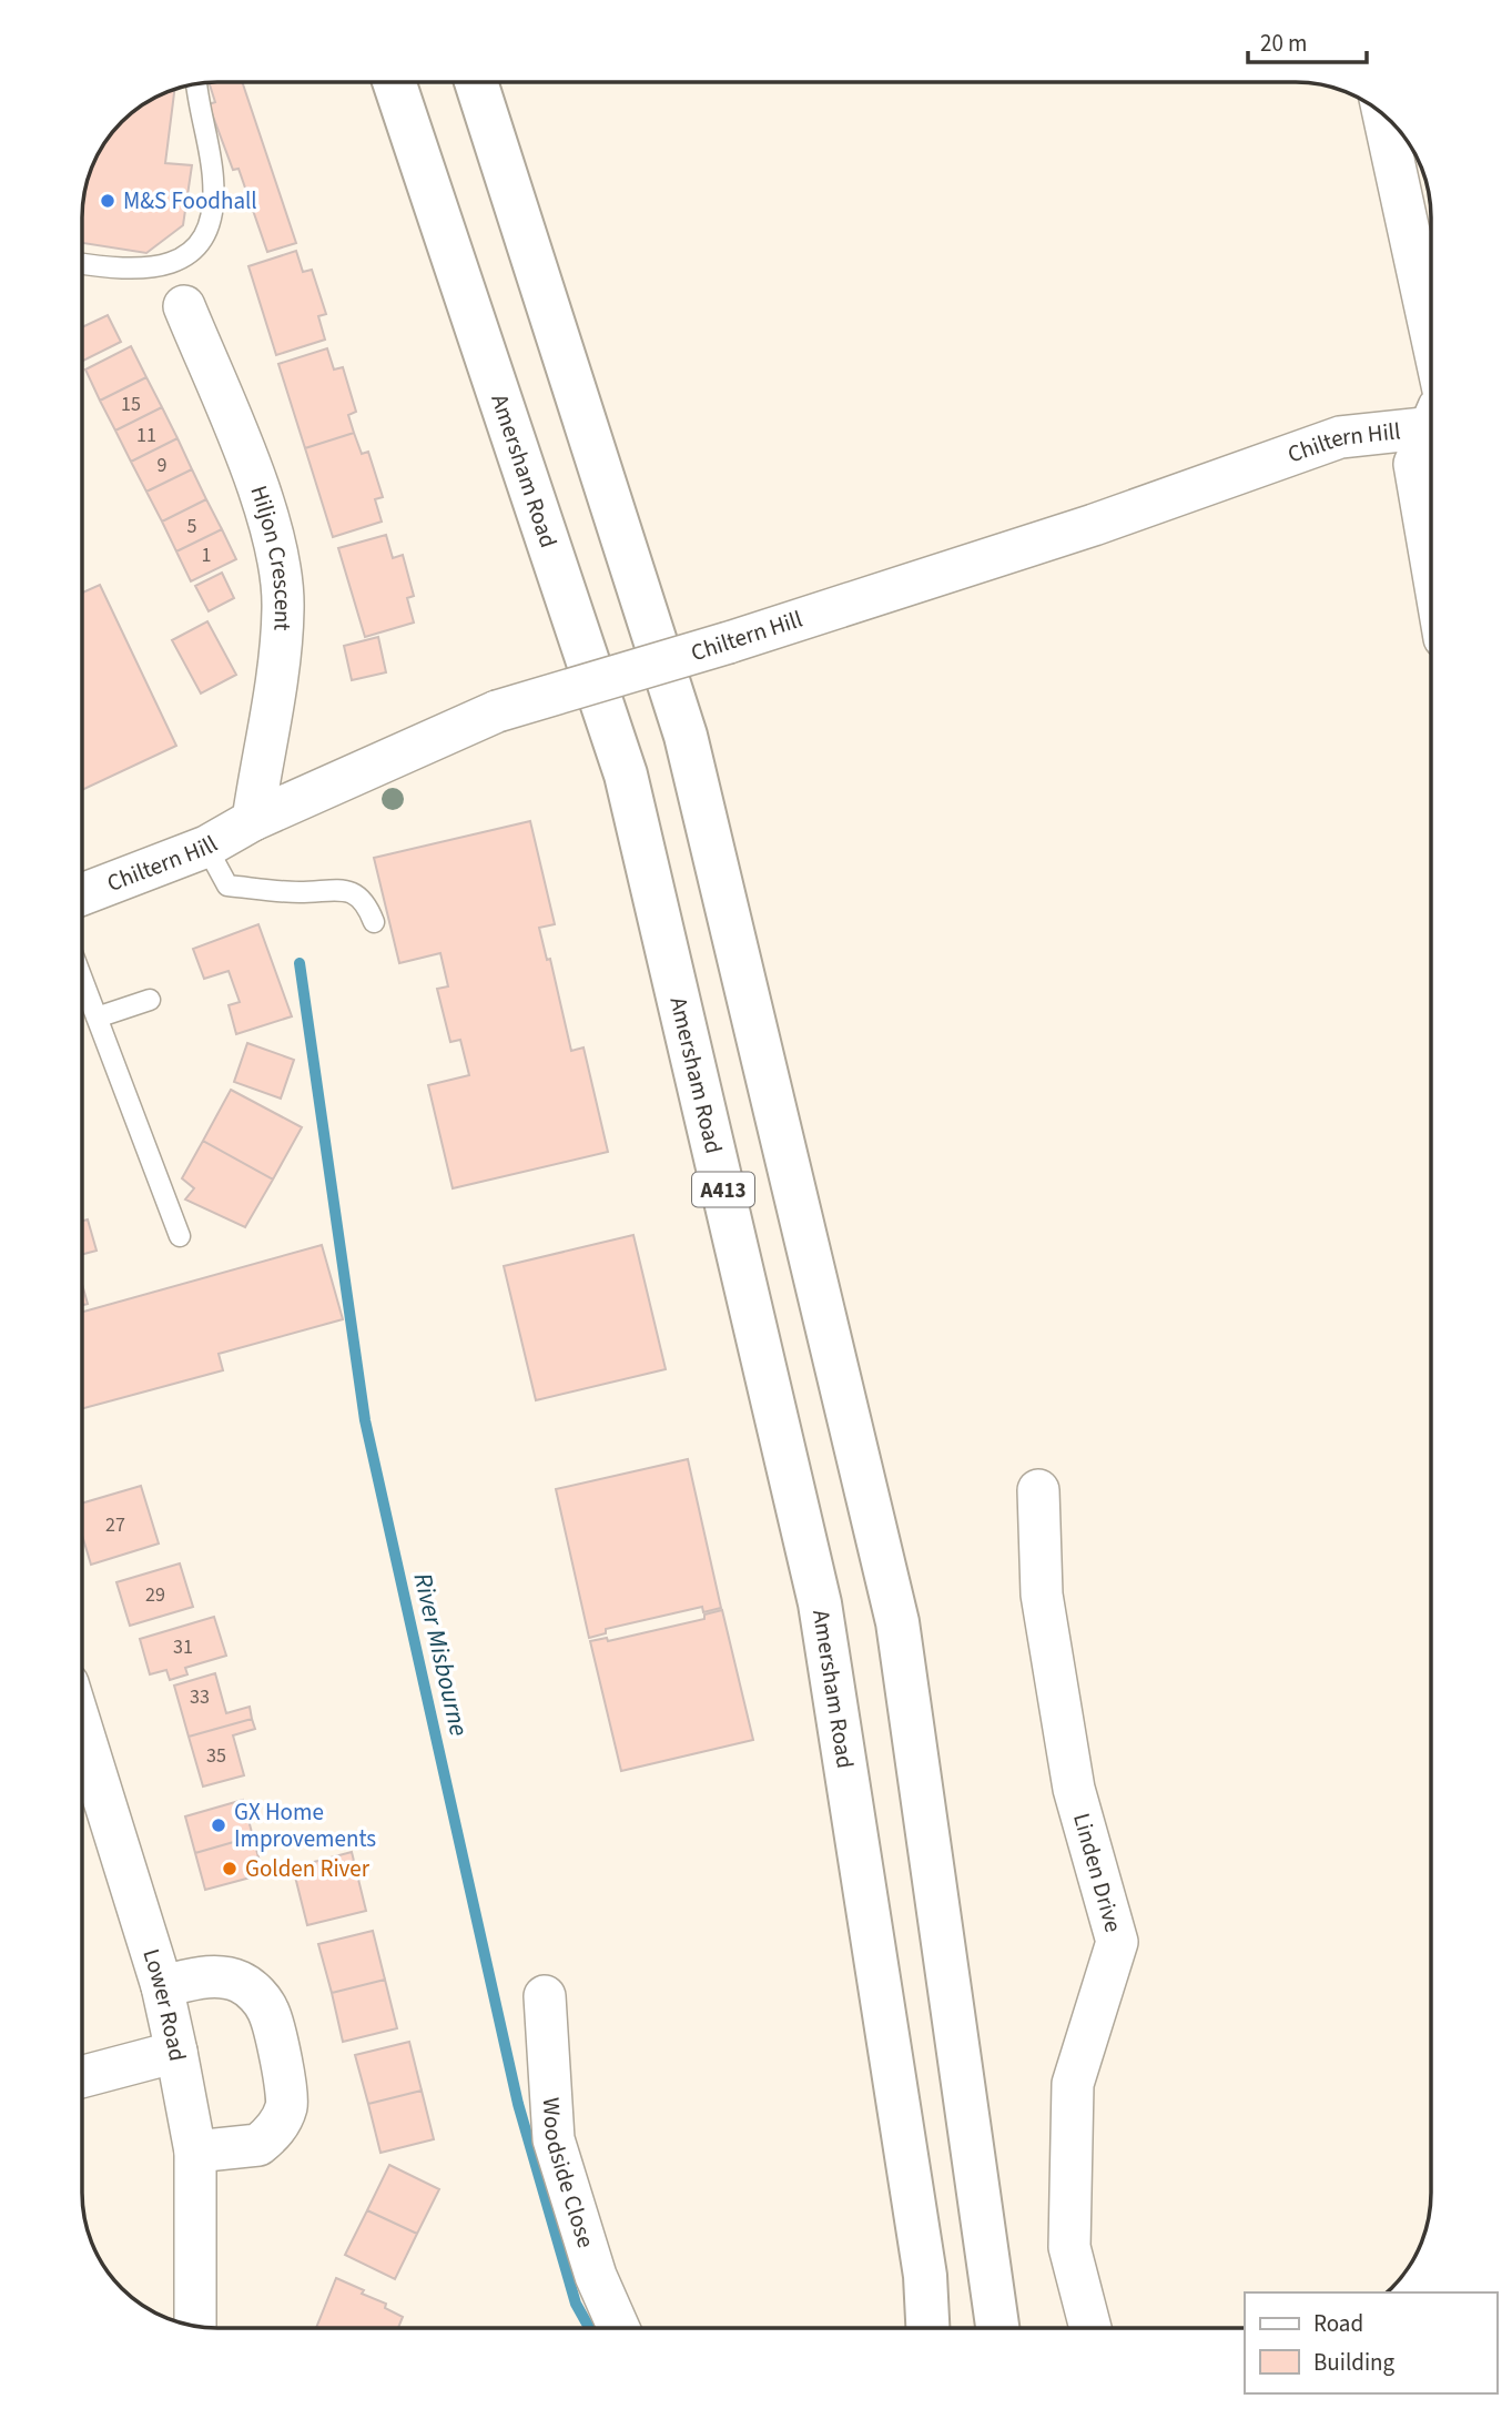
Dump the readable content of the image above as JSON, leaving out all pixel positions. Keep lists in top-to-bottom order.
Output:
{
  "streets": {
    "highway": ["Amersham Road", "A413"],
    "street": [
      "Chiltern Hill",
      "Hiljon Crescent",
      "Linden Drive",
      "Lower Road",
      "Woodside Close"
    ]
  },
  "crossings": [
    ["Chiltern Hill", "Hiljon Crescent"]
  ],
  "water": ["River Misbourne"],
  "places": ["M&S Foodhall", "GX Home Improvements", "Golden River"],
  "house_numbers": [
    "15",
    "11",
    "9",
    "5",
    "1",
    "27",
    "29",
    "31",
    "33",
    "35"
  ],
  "legend": ["Road", "Building"],
  "scale_bar": "20 m"
}
